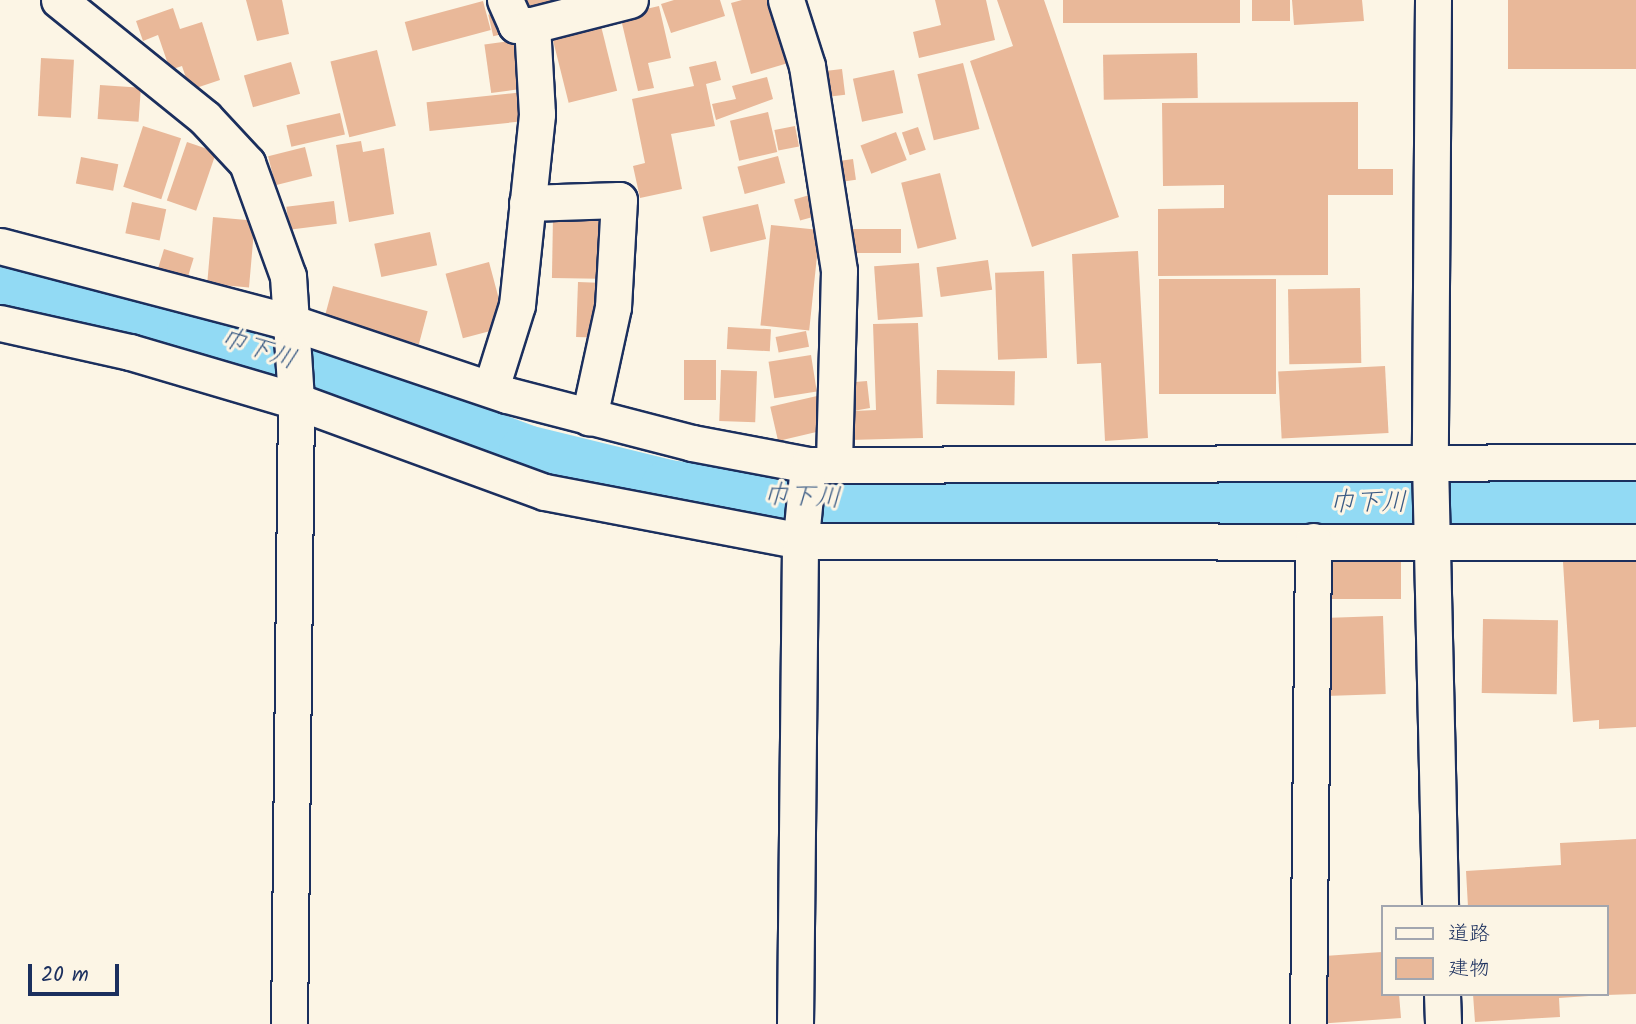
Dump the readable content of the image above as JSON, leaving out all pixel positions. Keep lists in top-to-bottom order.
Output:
{
  "water": ["巾下川"],
  "legend": ["道路", "建物"],
  "scale_bar": "20 m"
}
